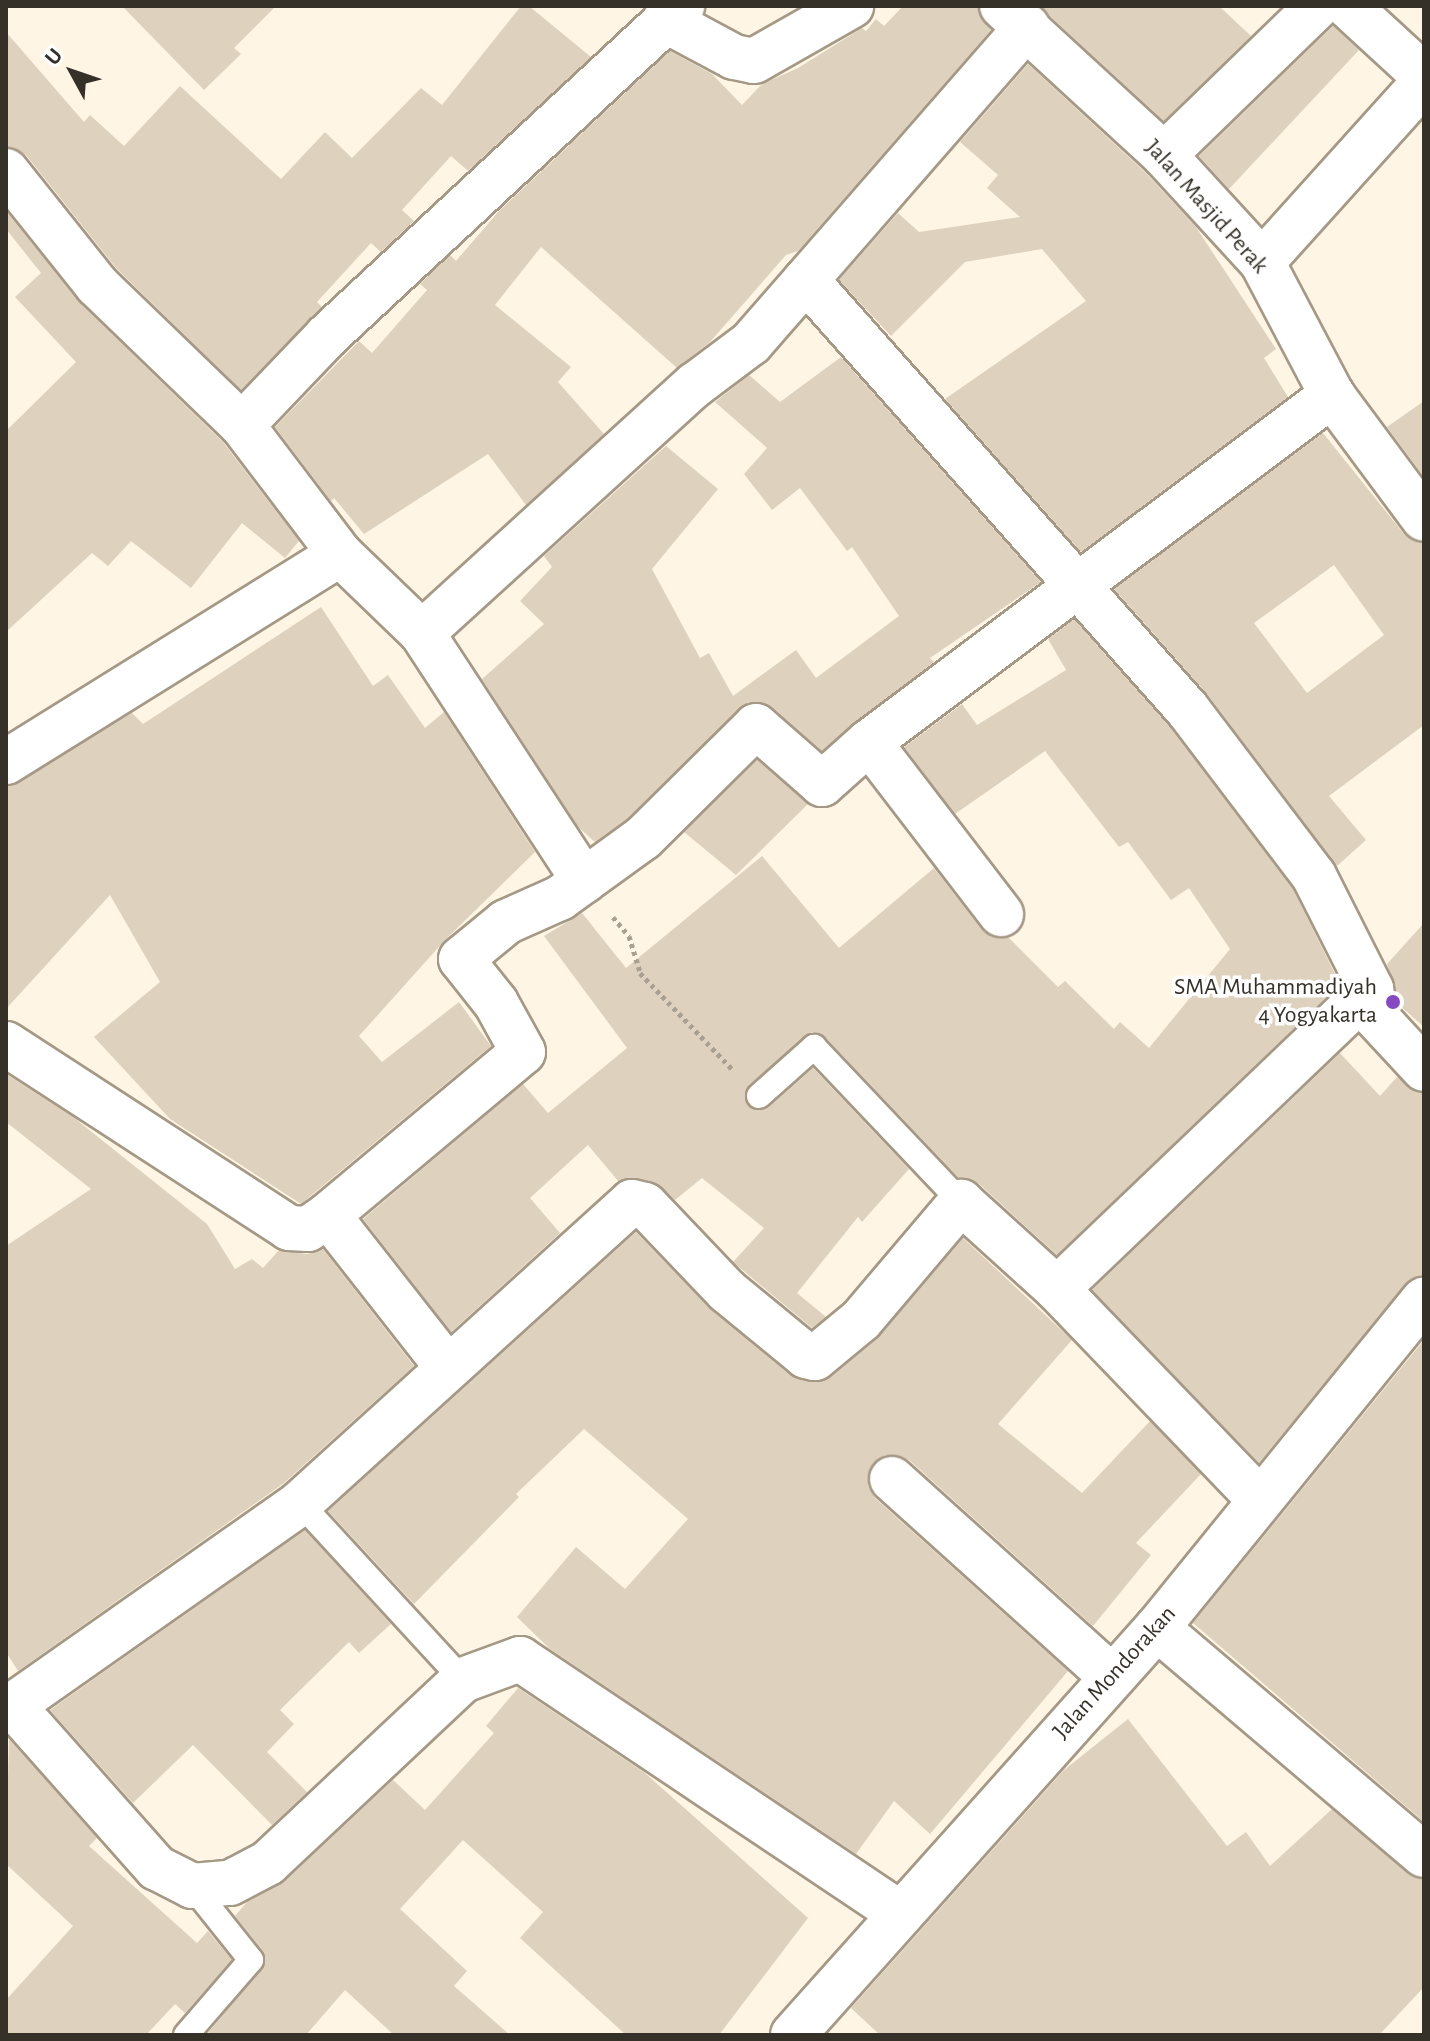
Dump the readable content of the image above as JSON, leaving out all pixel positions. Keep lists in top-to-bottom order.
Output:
{
  "streets": {
    "street": ["Jalan Masjid Perak", "Jalan Mondorakan"]
  },
  "places": ["SMA Muhammadiyah 4 Yogyakarta"],
  "north": "top left"
}
